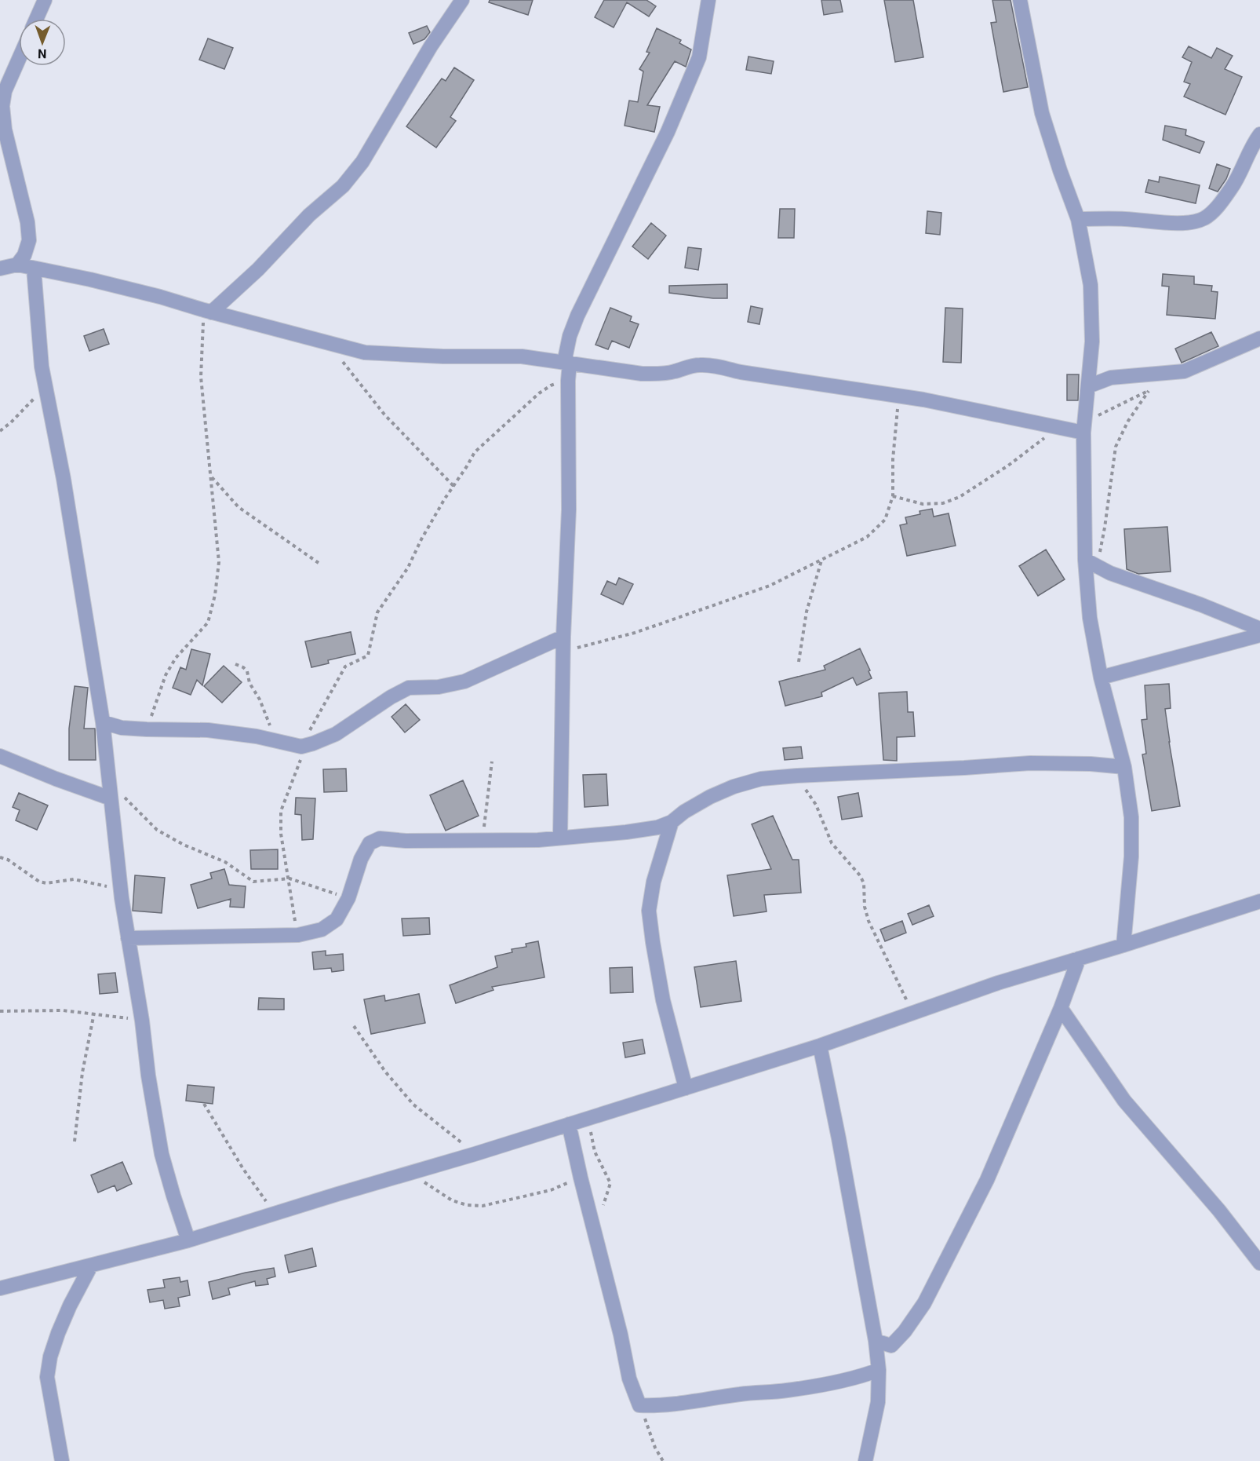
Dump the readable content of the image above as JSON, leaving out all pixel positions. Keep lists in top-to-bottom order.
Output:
{
  "north": "bottom"
}
